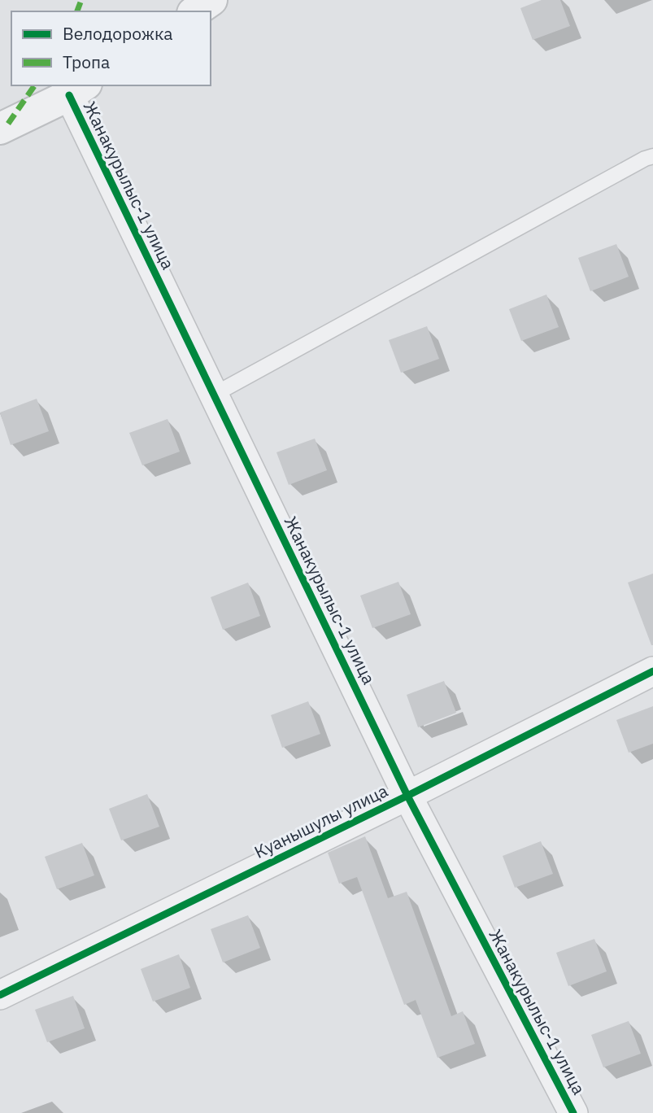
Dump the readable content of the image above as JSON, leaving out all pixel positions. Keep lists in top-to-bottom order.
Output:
{
  "streets": {
    "street": ["Жанакурылыс-1 улица", "Куанышулы улица"]
  },
  "crossings": [
    ["Жанакурылыс-1 улица", "Куанышулы улица"]
  ],
  "legend": ["Велодорожка", "Тропа"]
}
